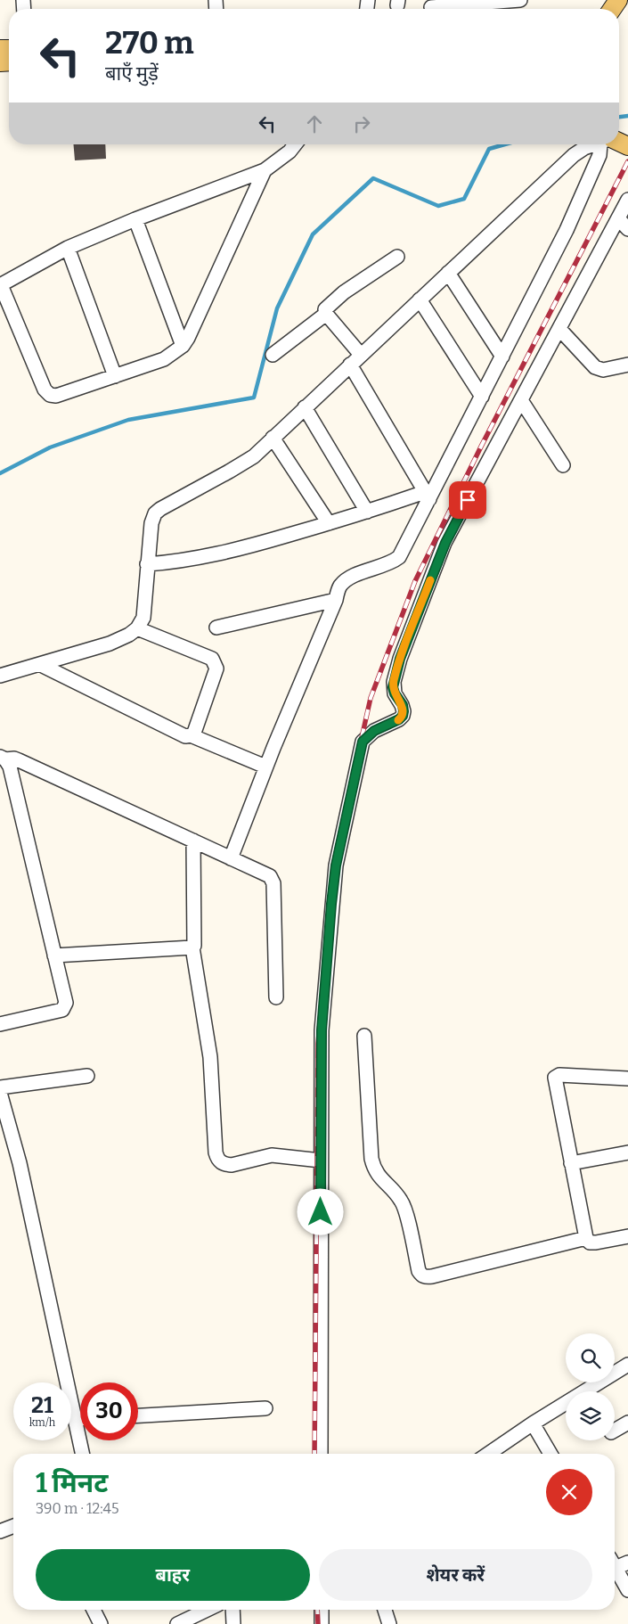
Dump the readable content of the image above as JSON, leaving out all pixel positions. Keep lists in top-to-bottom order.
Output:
{
  "page": {
    "turn": ["270 m", "बाएँ मुड़ें"],
    "speed": "21 km/h",
    "limit": "30",
    "heading": ["1 मिनट", "390 m · 12:45"],
    "buttons": ["बाहर", "शेयर करें"]
  }
}
